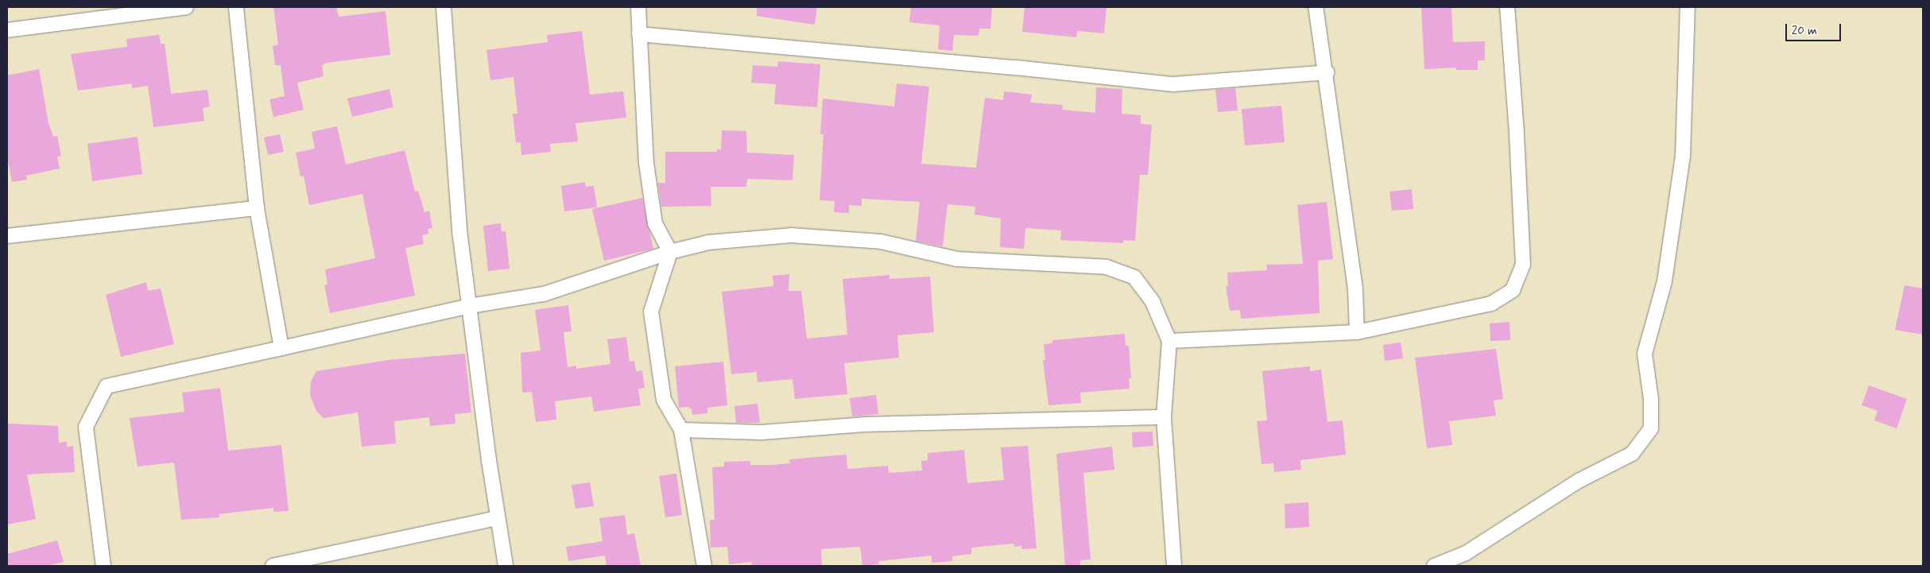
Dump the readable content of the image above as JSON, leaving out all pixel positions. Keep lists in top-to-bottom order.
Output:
{
  "scale_bar": "20 m"
}
